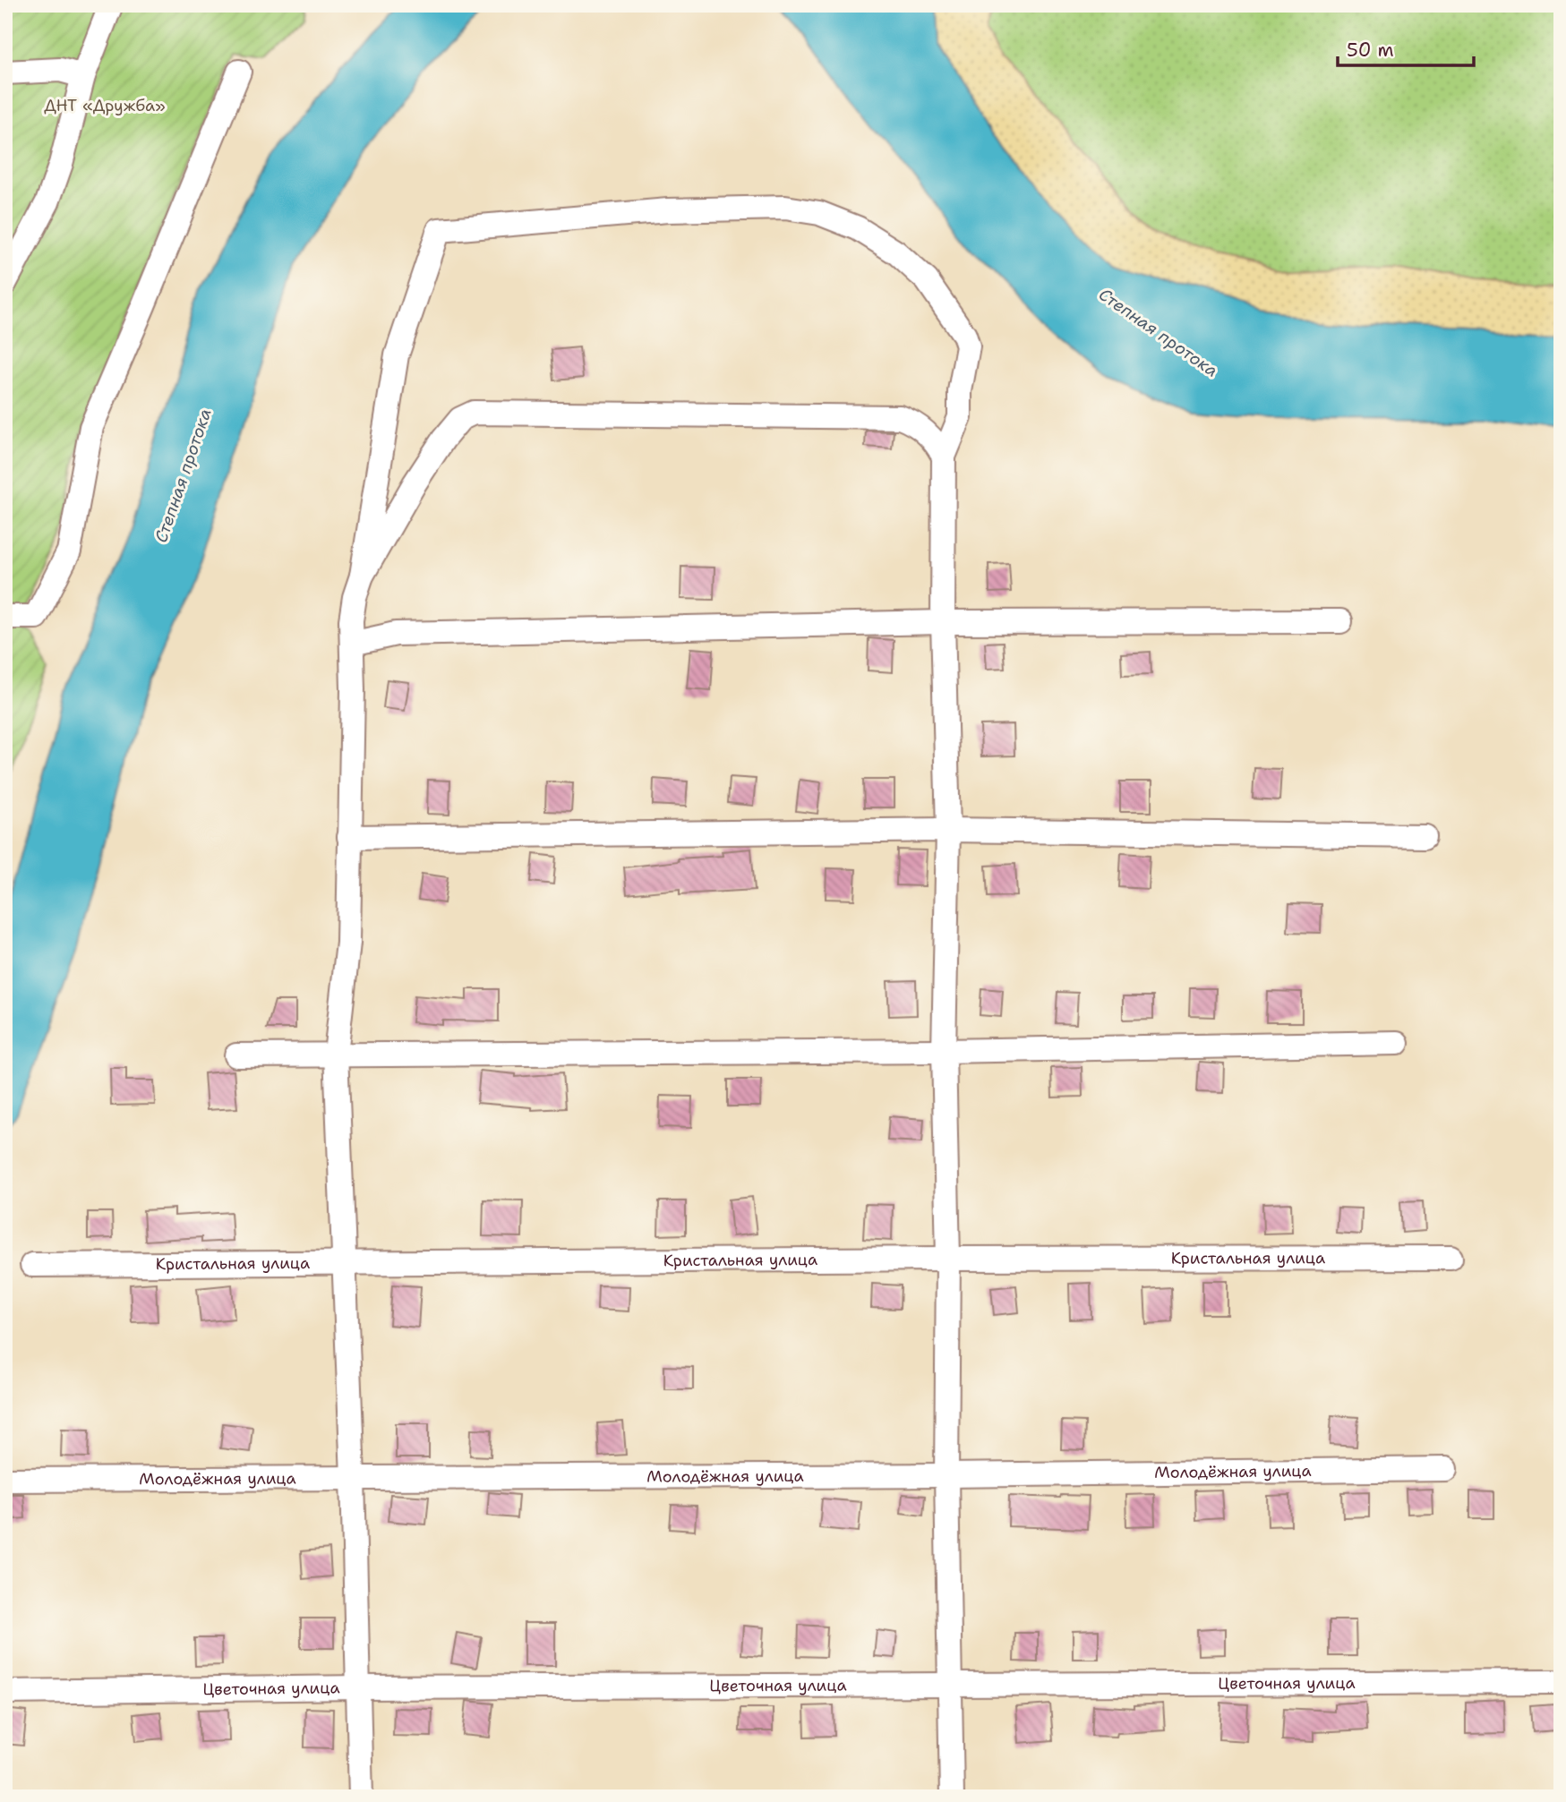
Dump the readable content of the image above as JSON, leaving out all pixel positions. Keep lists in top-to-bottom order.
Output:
{
  "streets": {
    "street": ["Кристальная улица", "Молодёжная улица", "Цветочная улица"]
  },
  "water": ["Степная протока"],
  "parks": ["ДНТ «Дружба»"],
  "scale_bar": "50 m"
}
